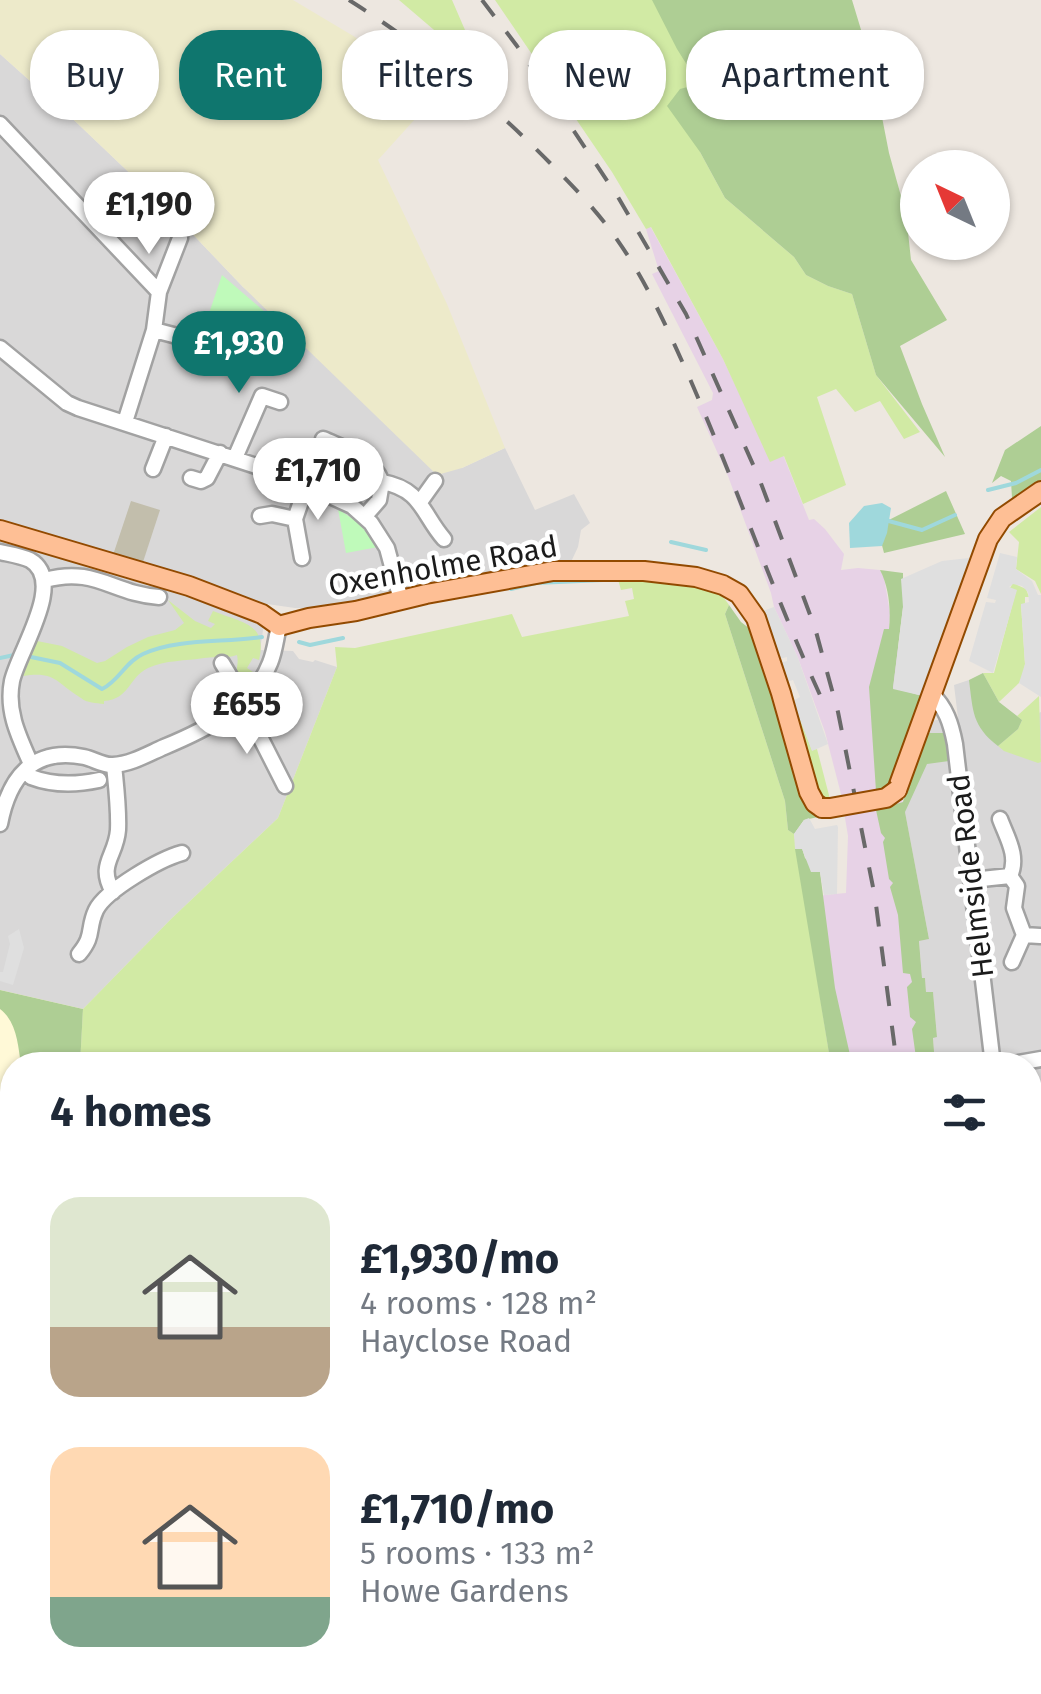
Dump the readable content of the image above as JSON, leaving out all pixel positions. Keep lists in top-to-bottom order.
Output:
{
  "streets": {
    "main road": ["Oxenholme Road"],
    "street": ["Helmside Road"]
  },
  "crossings": [
    ["Oxenholme Road", "Helmside Road"]
  ],
  "north": "top left",
  "page": {
    "chip": [
      "Buy",
      "Rent",
      "Filters",
      "New",
      "Apartment"
    ],
    "price": [
      "£1,190",
      "£1,930",
      "£1,710",
      "£655"
    ],
    "heading": "4 homes",
    "list": [
      {
        "name": "£1,930/mo",
        "note": "4 rooms · 128 m² · Hayclose Road"
      },
      {
        "name": "£1,710/mo",
        "note": "5 rooms · 133 m² · Howe Gardens"
      }
    ]
  }
}
